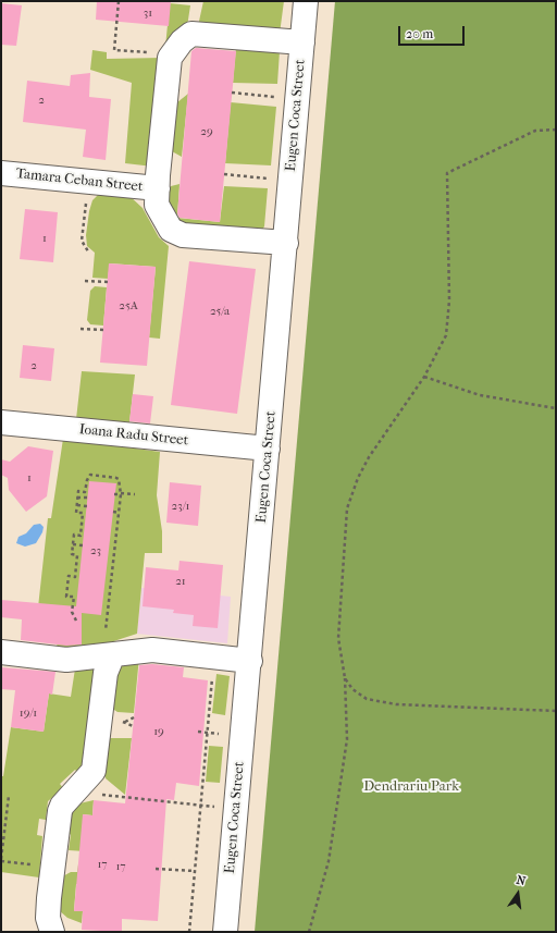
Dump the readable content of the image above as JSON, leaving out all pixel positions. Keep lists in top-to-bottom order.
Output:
{
  "streets": {
    "street": ["Eugen Coca Street", "Tamara Ceban Street", "Ioana Radu Street"]
  },
  "crossings": [
    ["Eugen Coca Street", "Ioana Radu Street"]
  ],
  "parks": ["Dendrariu Park"],
  "house_numbers": [
    "31",
    "2",
    "29",
    "1",
    "25A",
    "25/a",
    "2",
    "1",
    "23/1",
    "23",
    "21",
    "19/1",
    "19",
    "17",
    "17"
  ],
  "scale_bar": "20 m",
  "north": "top"
}
